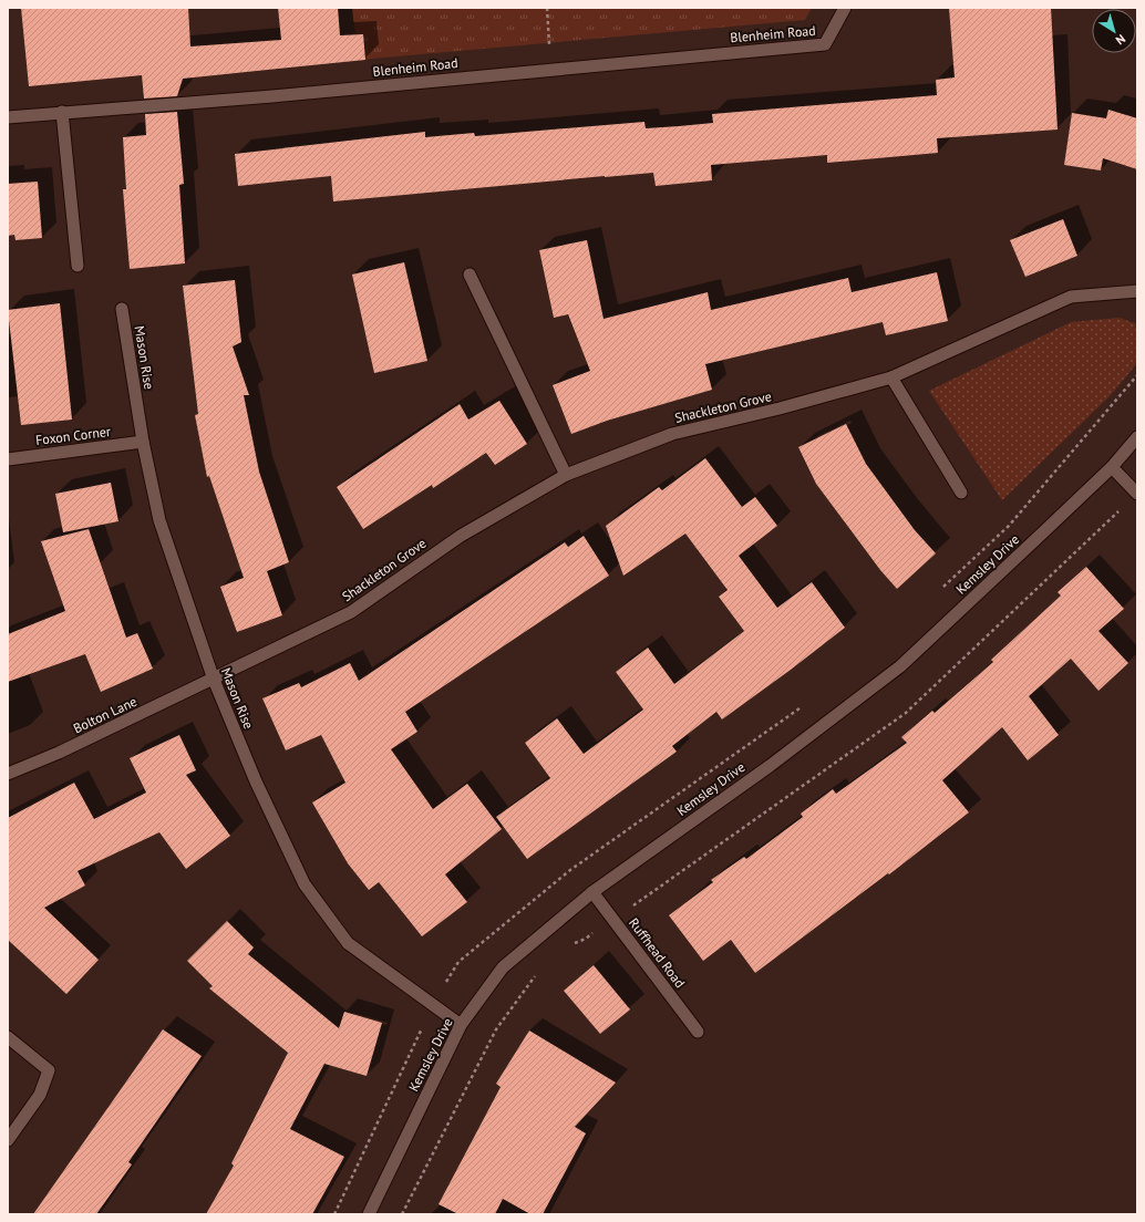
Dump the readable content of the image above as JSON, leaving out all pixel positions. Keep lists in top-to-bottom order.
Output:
{
  "streets": {
    "street": [
      "Blenheim Road",
      "Mason Rise",
      "Shackleton Grove",
      "Foxon Corner",
      "Kemsley Drive",
      "Bolton Lane",
      "Ruffhead Road"
    ]
  },
  "crossings": [
    ["Mason Rise", "Shackleton Grove"],
    ["Mason Rise", "Foxon Corner"],
    ["Mason Rise", "Kemsley Drive"],
    ["Mason Rise", "Bolton Lane"],
    ["Shackleton Grove", "Bolton Lane"],
    ["Kemsley Drive", "Ruffhead Road"]
  ],
  "north": "bottom right"
}
